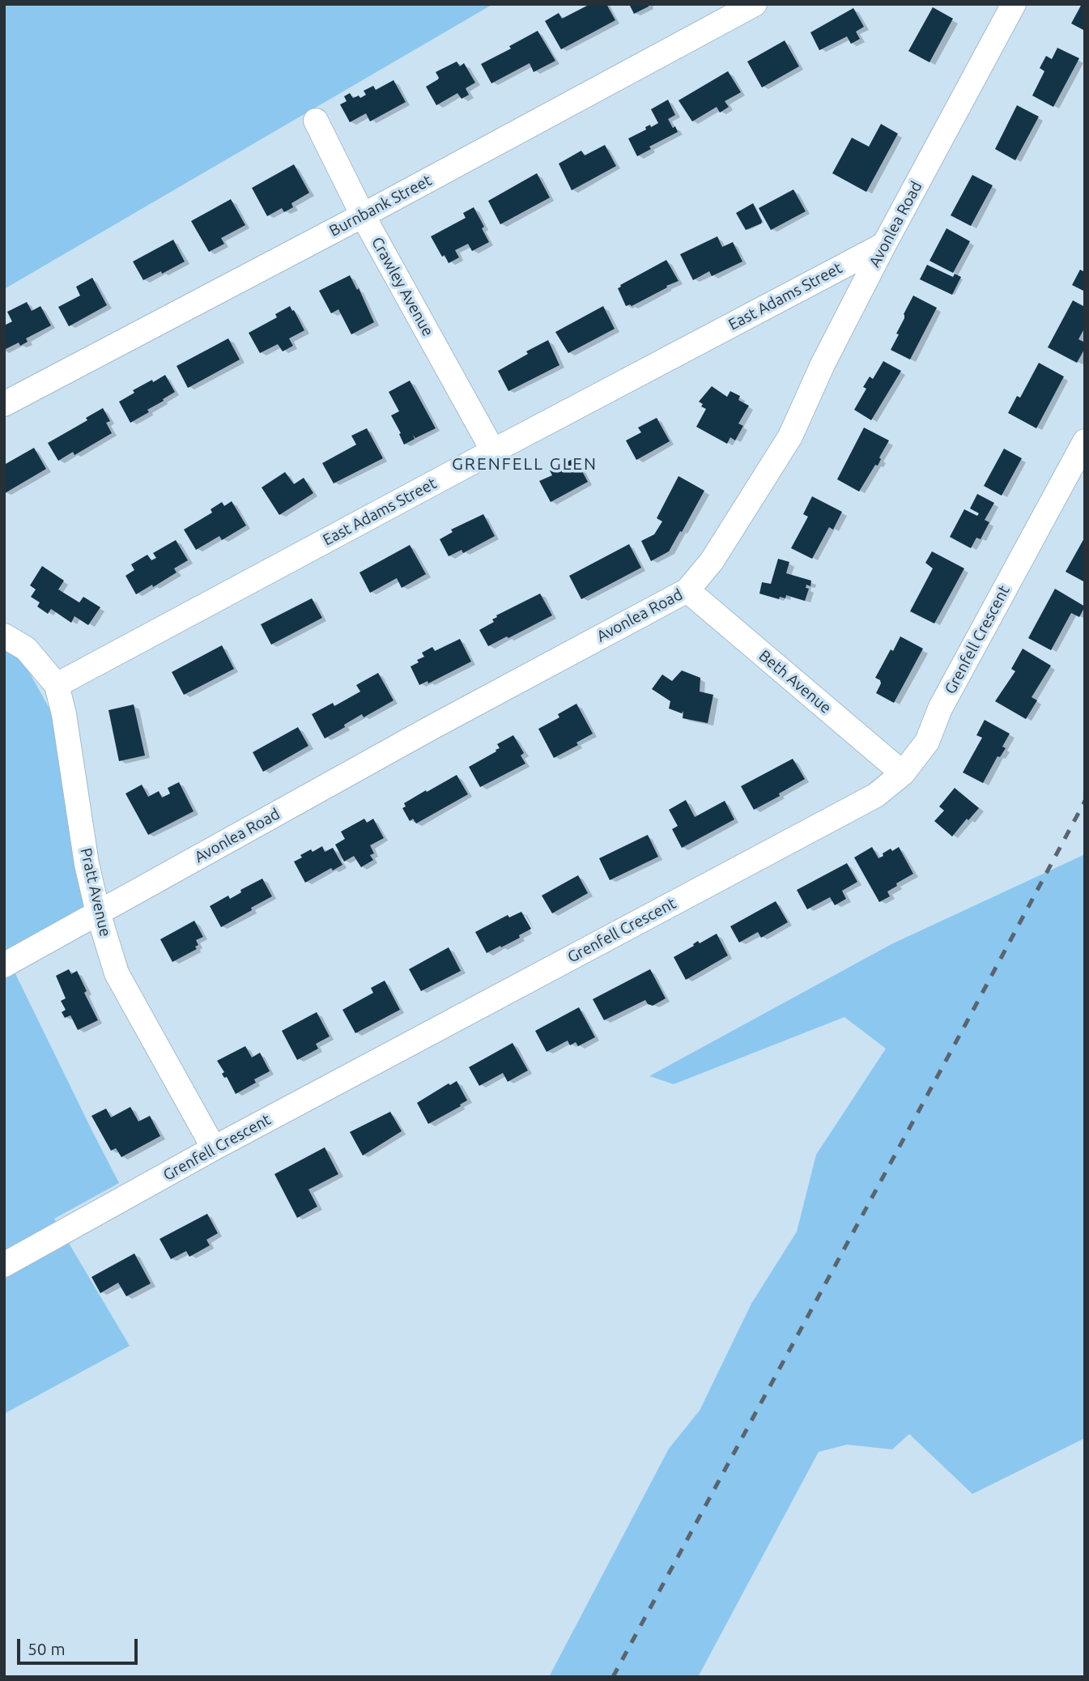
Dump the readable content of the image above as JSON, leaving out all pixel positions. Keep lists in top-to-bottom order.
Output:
{
  "streets": {
    "street": [
      "Burnbank Street",
      "Avonlea Road",
      "Crawley Avenue",
      "East Adams Street",
      "Grenfell Crescent",
      "Beth Avenue",
      "Pratt Avenue"
    ]
  },
  "crossings": [
    ["Burnbank Street", "Crawley Avenue"],
    ["Avonlea Road", "East Adams Street"],
    ["Avonlea Road", "Beth Avenue"],
    ["Avonlea Road", "Pratt Avenue"],
    ["Crawley Avenue", "East Adams Street"],
    ["East Adams Street", "Pratt Avenue"],
    ["Grenfell Crescent", "Beth Avenue"],
    ["Grenfell Crescent", "Pratt Avenue"]
  ],
  "districts": ["GRENFELL GLEN"],
  "scale_bar": "50 m"
}
